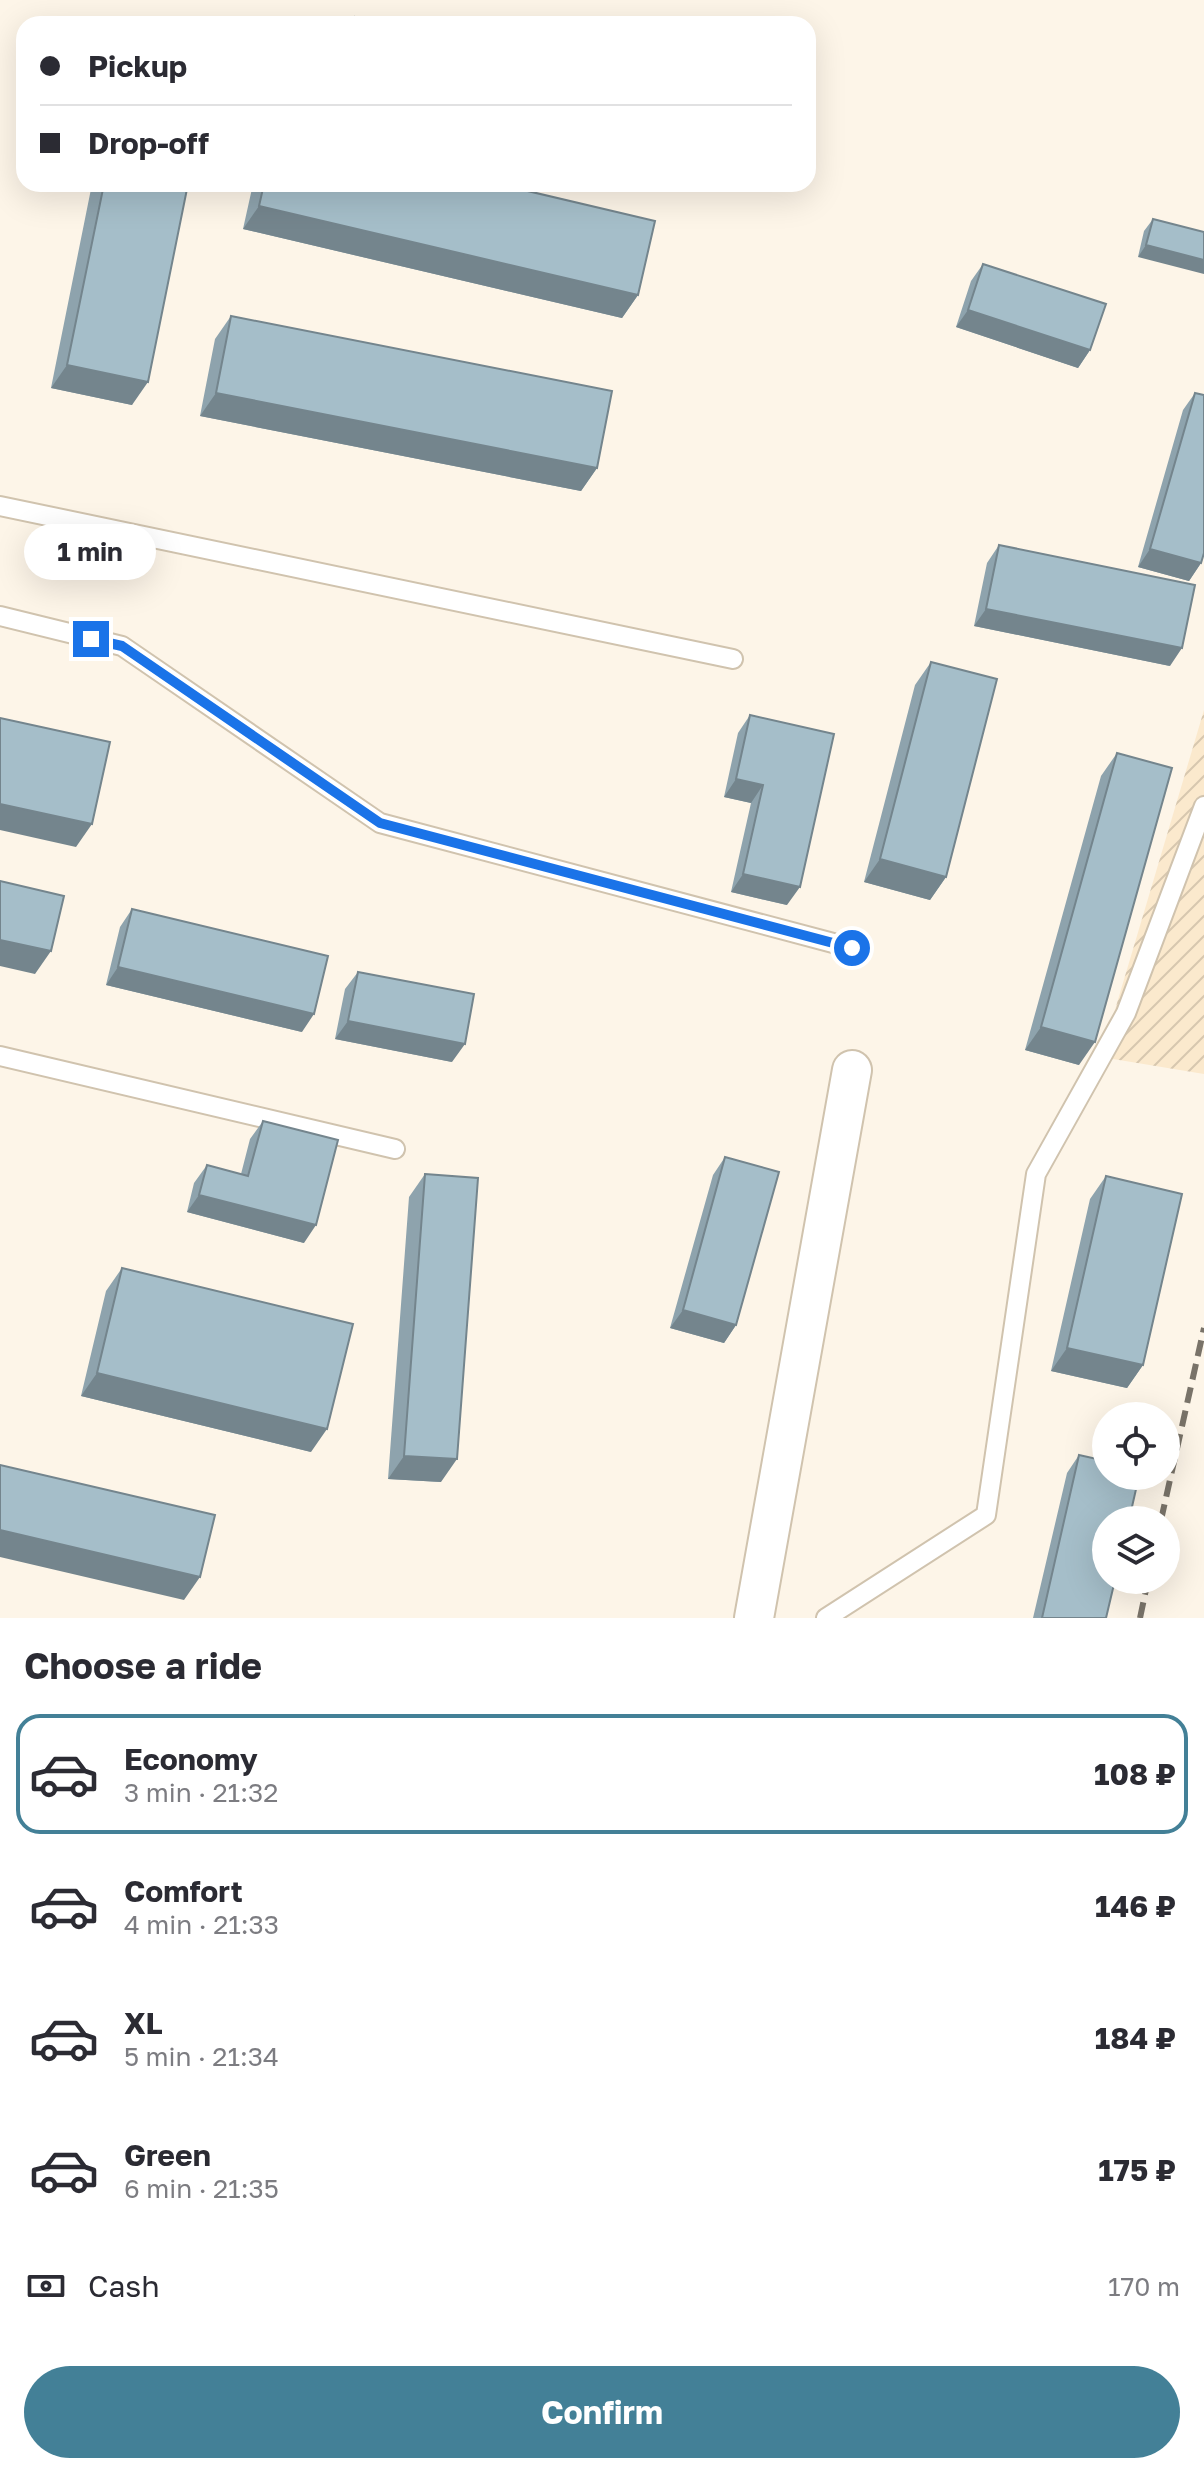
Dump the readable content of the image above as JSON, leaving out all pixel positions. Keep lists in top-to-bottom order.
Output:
{
  "page": {
    "banner": ["Pickup", "Drop-off"],
    "bubble": "1 min",
    "heading": "Choose a ride",
    "list": [
      {
        "name": "Economy",
        "note": "3 min · 21:32",
        "value": "108 ₽"
      },
      {
        "name": "Comfort",
        "note": "4 min · 21:33",
        "value": "146 ₽"
      },
      {
        "name": "XL",
        "note": "5 min · 21:34",
        "value": "184 ₽"
      },
      {
        "name": "Green",
        "note": "6 min · 21:35",
        "value": "175 ₽"
      }
    ],
    "pay": ["Cash", "170 m"],
    "buttons": "Confirm"
  }
}
